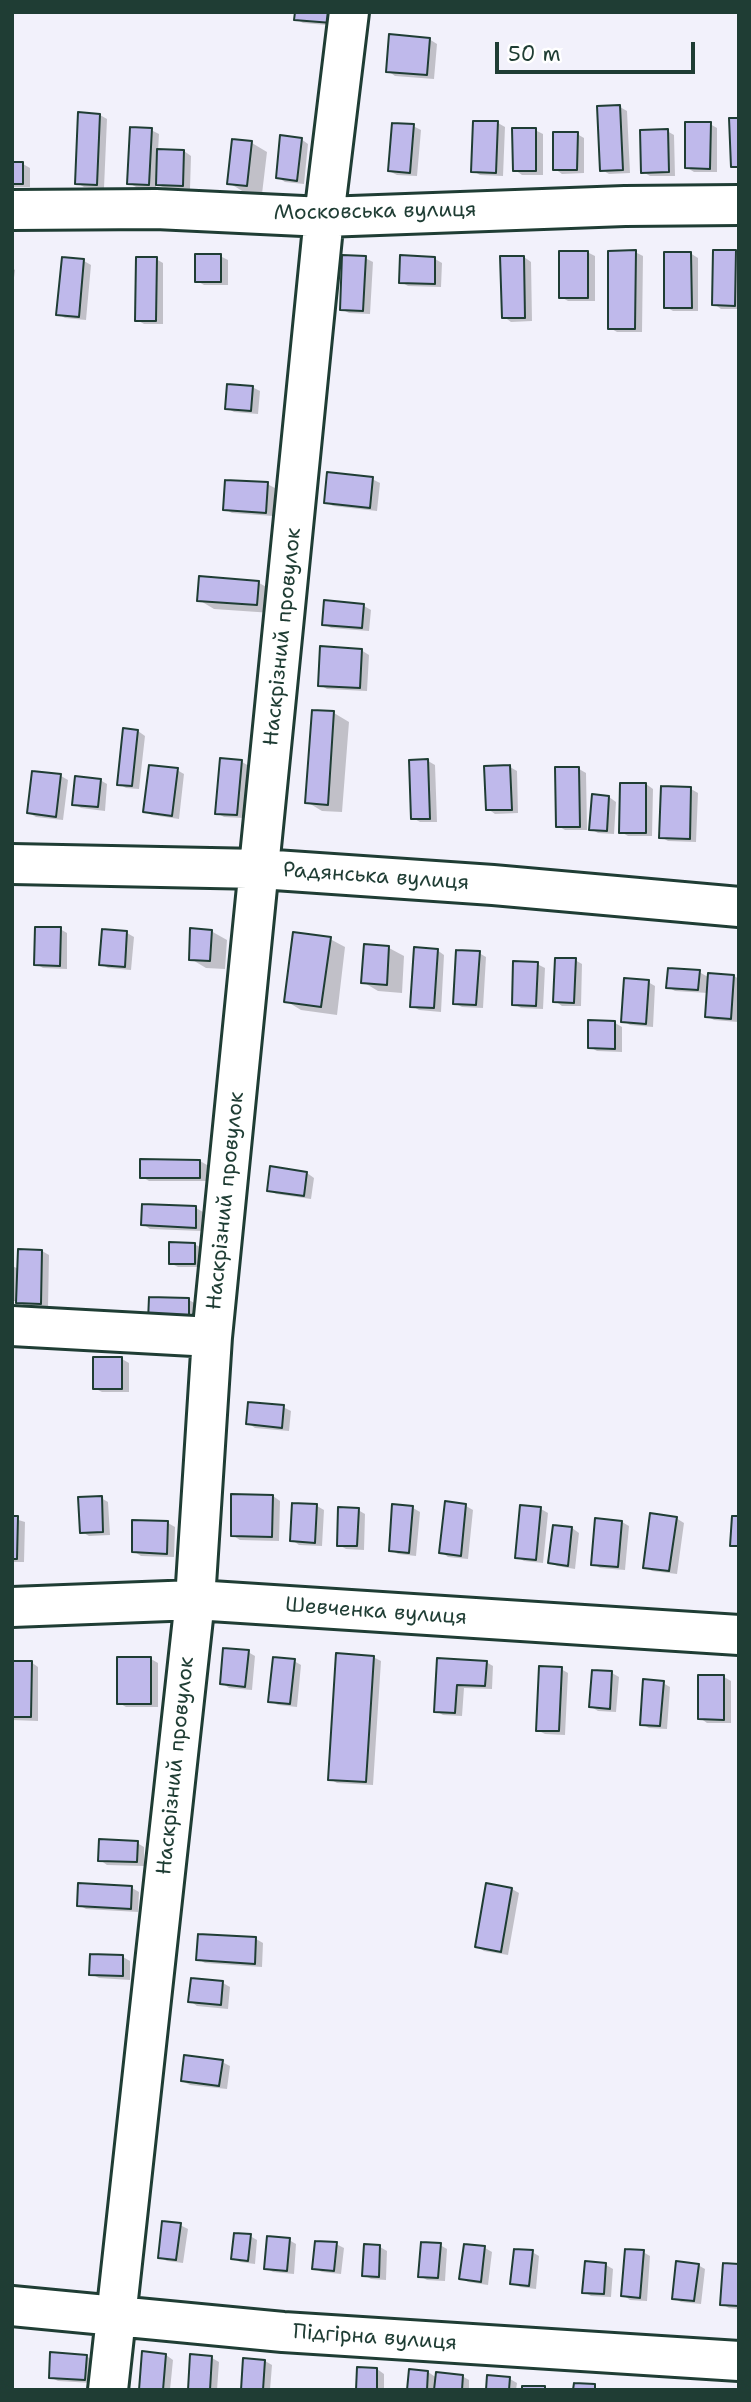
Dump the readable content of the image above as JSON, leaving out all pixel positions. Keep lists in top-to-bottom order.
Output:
{
  "streets": {
    "street": [
      "Московська вулиця",
      "Наскрізний провулок",
      "Радянська вулиця",
      "Шевченка вулиця",
      "Підгірна вулиця"
    ]
  },
  "crossings": [
    ["Московська вулиця", "Наскрізний провулок"],
    ["Наскрізний провулок", "Радянська вулиця"],
    ["Наскрізний провулок", "Шевченка вулиця"],
    ["Наскрізний провулок", "Підгірна вулиця"]
  ],
  "scale_bar": "50 m"
}
